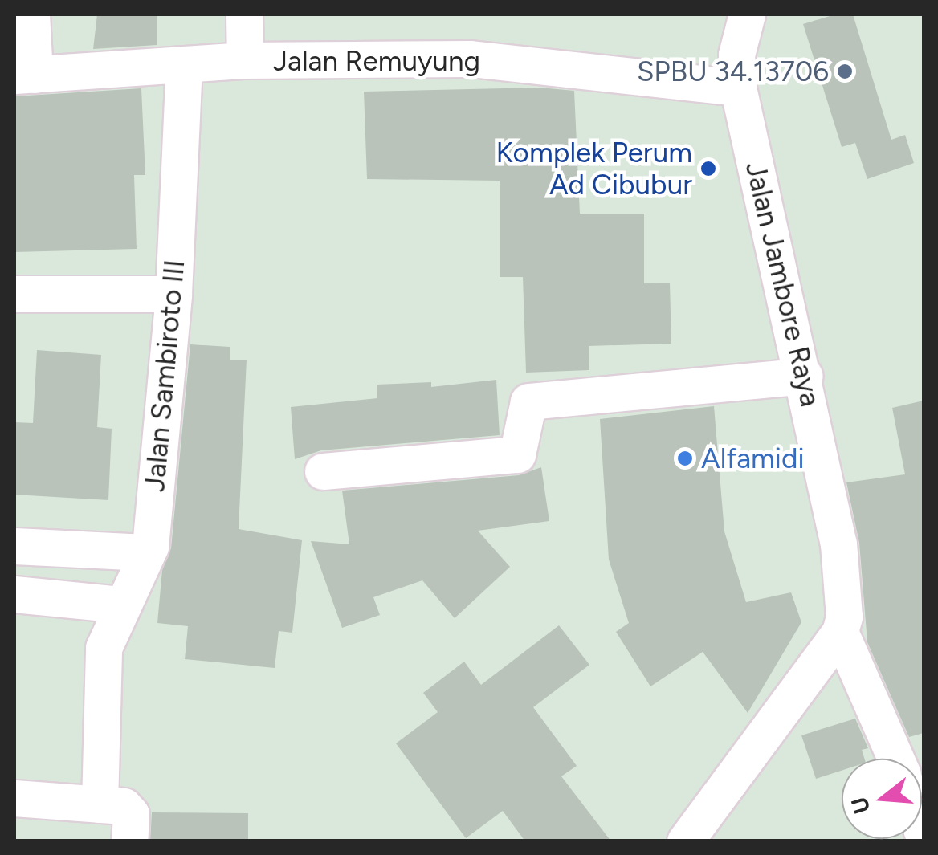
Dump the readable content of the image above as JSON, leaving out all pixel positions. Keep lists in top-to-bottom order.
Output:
{
  "streets": {
    "street": ["Jalan Remuyung", "Jalan Jambore Raya", "Jalan Sambiroto III"]
  },
  "crossings": [
    ["Jalan Remuyung", "Jalan Jambore Raya"],
    ["Jalan Remuyung", "Jalan Sambiroto III"]
  ],
  "places": ["SPBU 34.13706", "Komplek Perum Ad Cibubur", "Alfamidi"],
  "north": "left"
}
